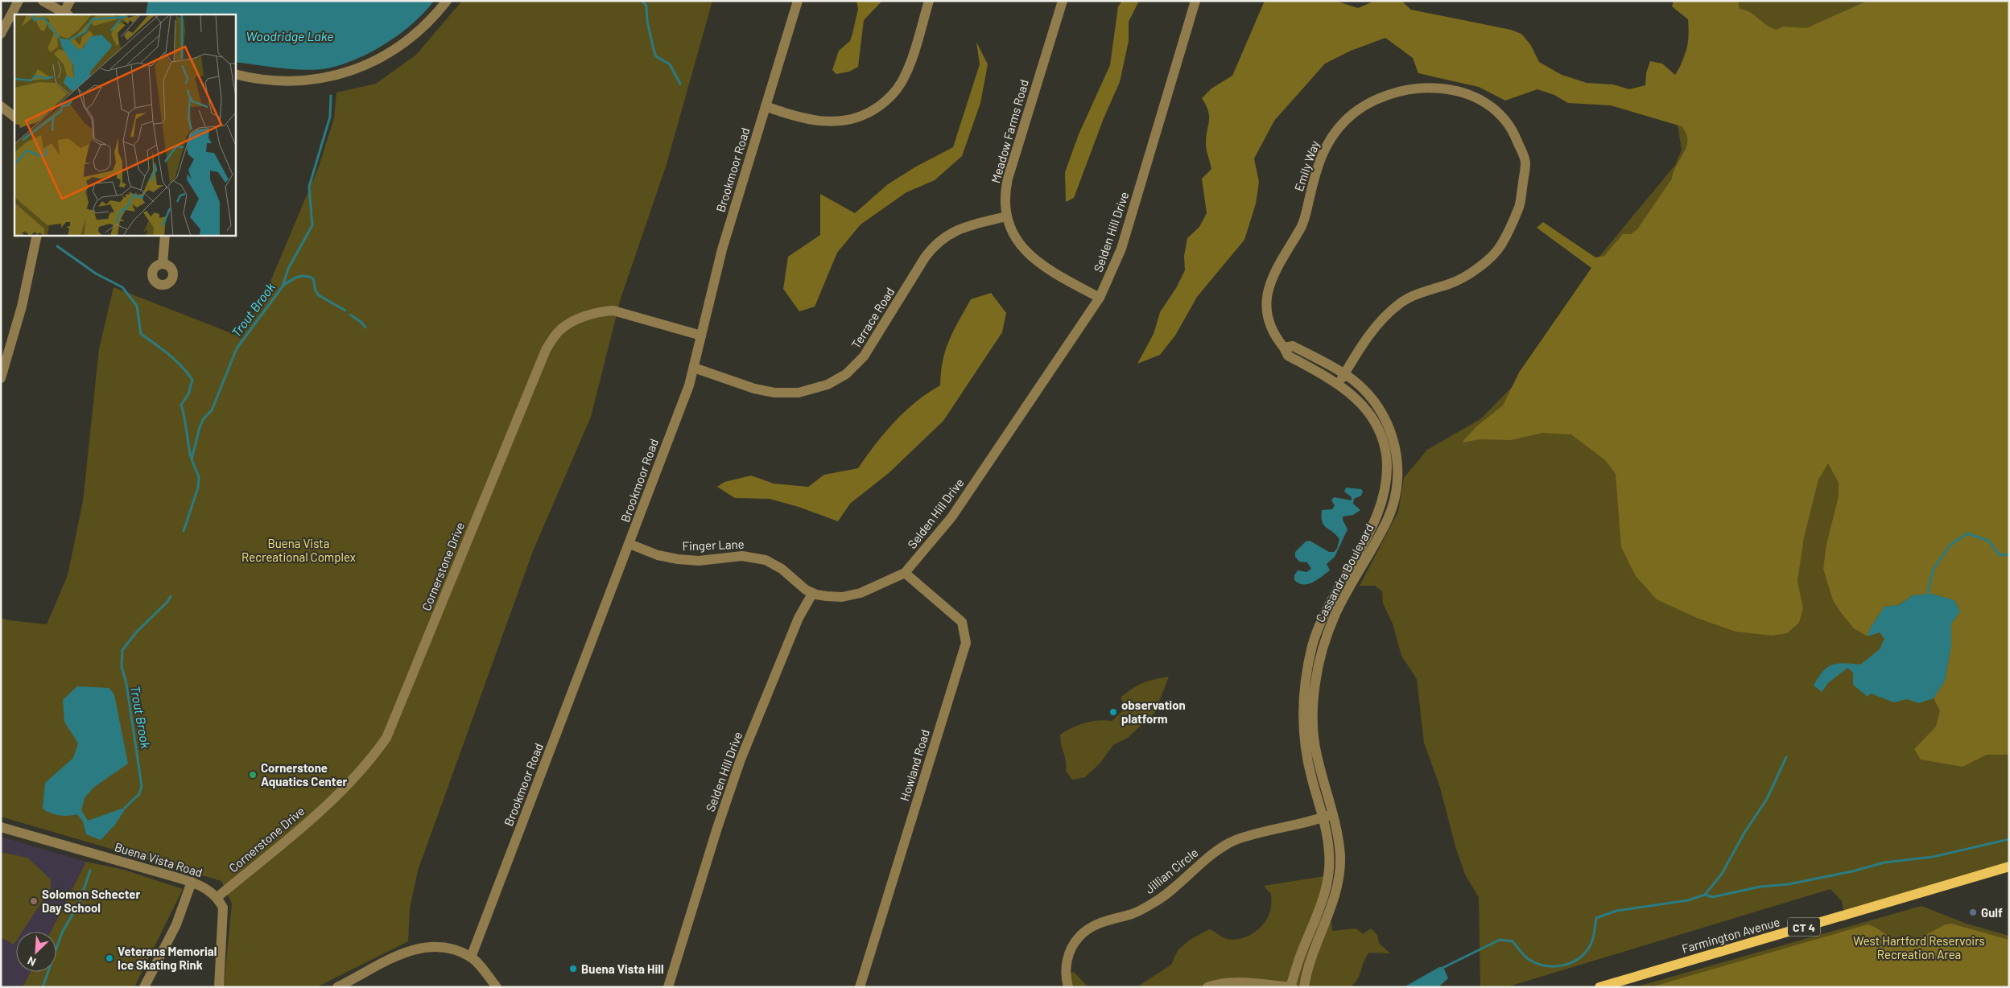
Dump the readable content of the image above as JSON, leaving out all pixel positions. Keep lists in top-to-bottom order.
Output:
{
  "streets": {
    "main road": ["CT 4", "Farmington Avenue"],
    "street": [
      "Meadow Farms Road",
      "Emily Way",
      "Brookmoor Road",
      "Selden Hill Drive",
      "Terrace Road",
      "Finger Lane",
      "Cornerstone Drive",
      "Cassandra Boulevard",
      "Howland Road",
      "Buena Vista Road",
      "Jillian Circle"
    ]
  },
  "crossings": [
    ["Meadow Farms Road", "Selden Hill Drive"],
    ["Meadow Farms Road", "Terrace Road"],
    ["Emily Way", "Cassandra Boulevard"],
    ["Brookmoor Road", "Terrace Road"],
    ["Brookmoor Road", "Finger Lane"],
    ["Brookmoor Road", "Cornerstone Drive"],
    ["Selden Hill Drive", "Finger Lane"],
    ["Selden Hill Drive", "Howland Road"],
    ["Cornerstone Drive", "Buena Vista Road"],
    ["Cassandra Boulevard", "Jillian Circle"]
  ],
  "water": ["Woodridge Lake", "Trout Brook"],
  "parks": ["Buena Vista Recreational Complex", "West Hartford Reservoirs Recreation Area"],
  "places": [
    "observation platform",
    "Cornerstone Aquatics Center",
    "Solomon Schecter Day School",
    "Gulf",
    "Veterans Memorial Ice Skating Rink",
    "Buena Vista Hill"
  ],
  "north": "bottom left"
}
